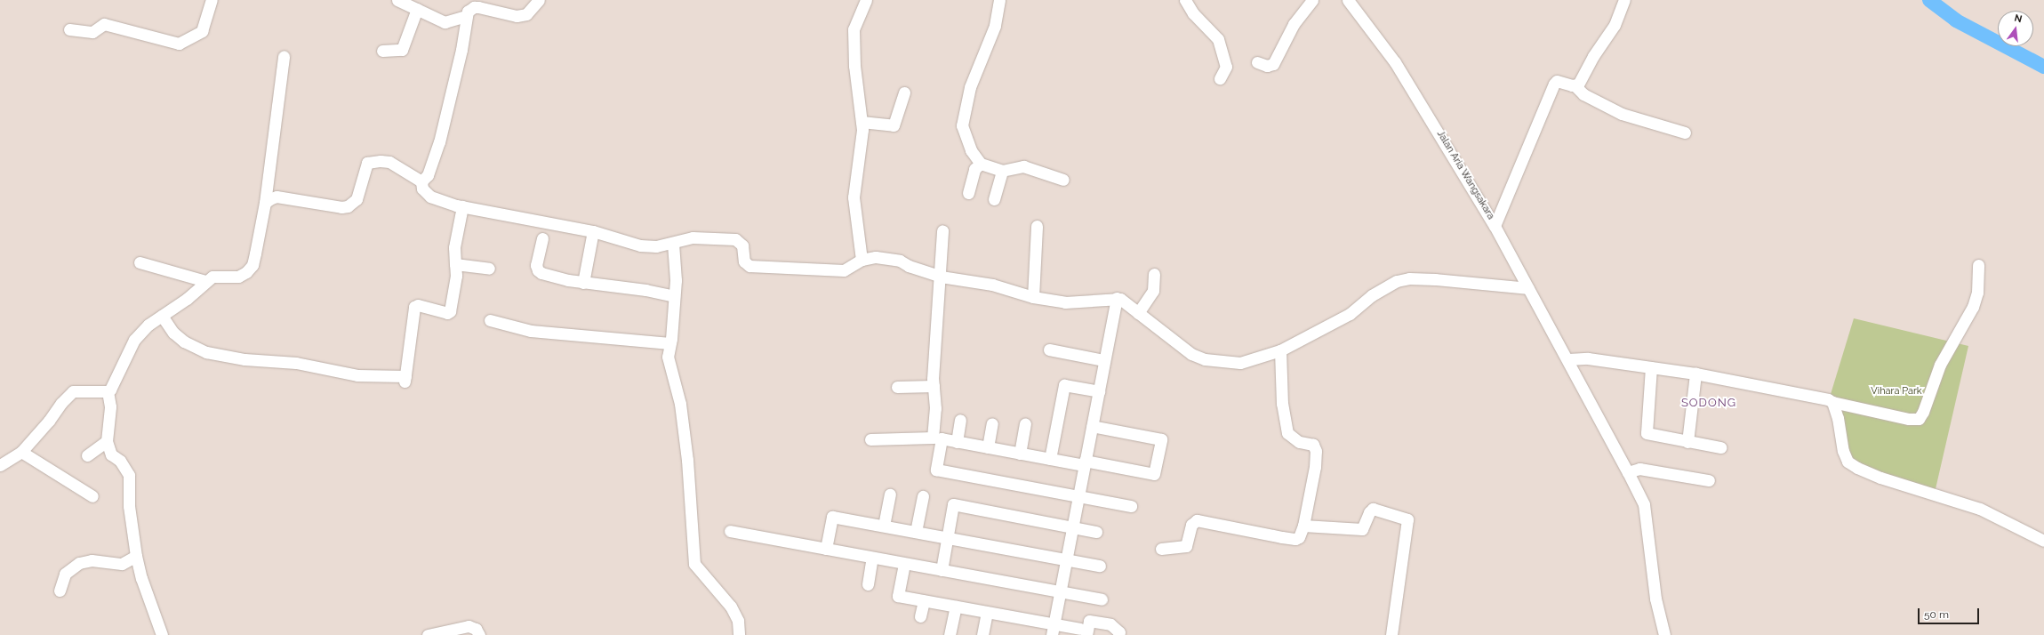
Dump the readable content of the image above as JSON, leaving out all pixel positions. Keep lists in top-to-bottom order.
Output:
{
  "streets": {
    "street": ["Jalan Aria Wangsakara"]
  },
  "districts": ["SODONG"],
  "parks": ["Vihara Park"],
  "scale_bar": "50 m",
  "north": "top"
}
